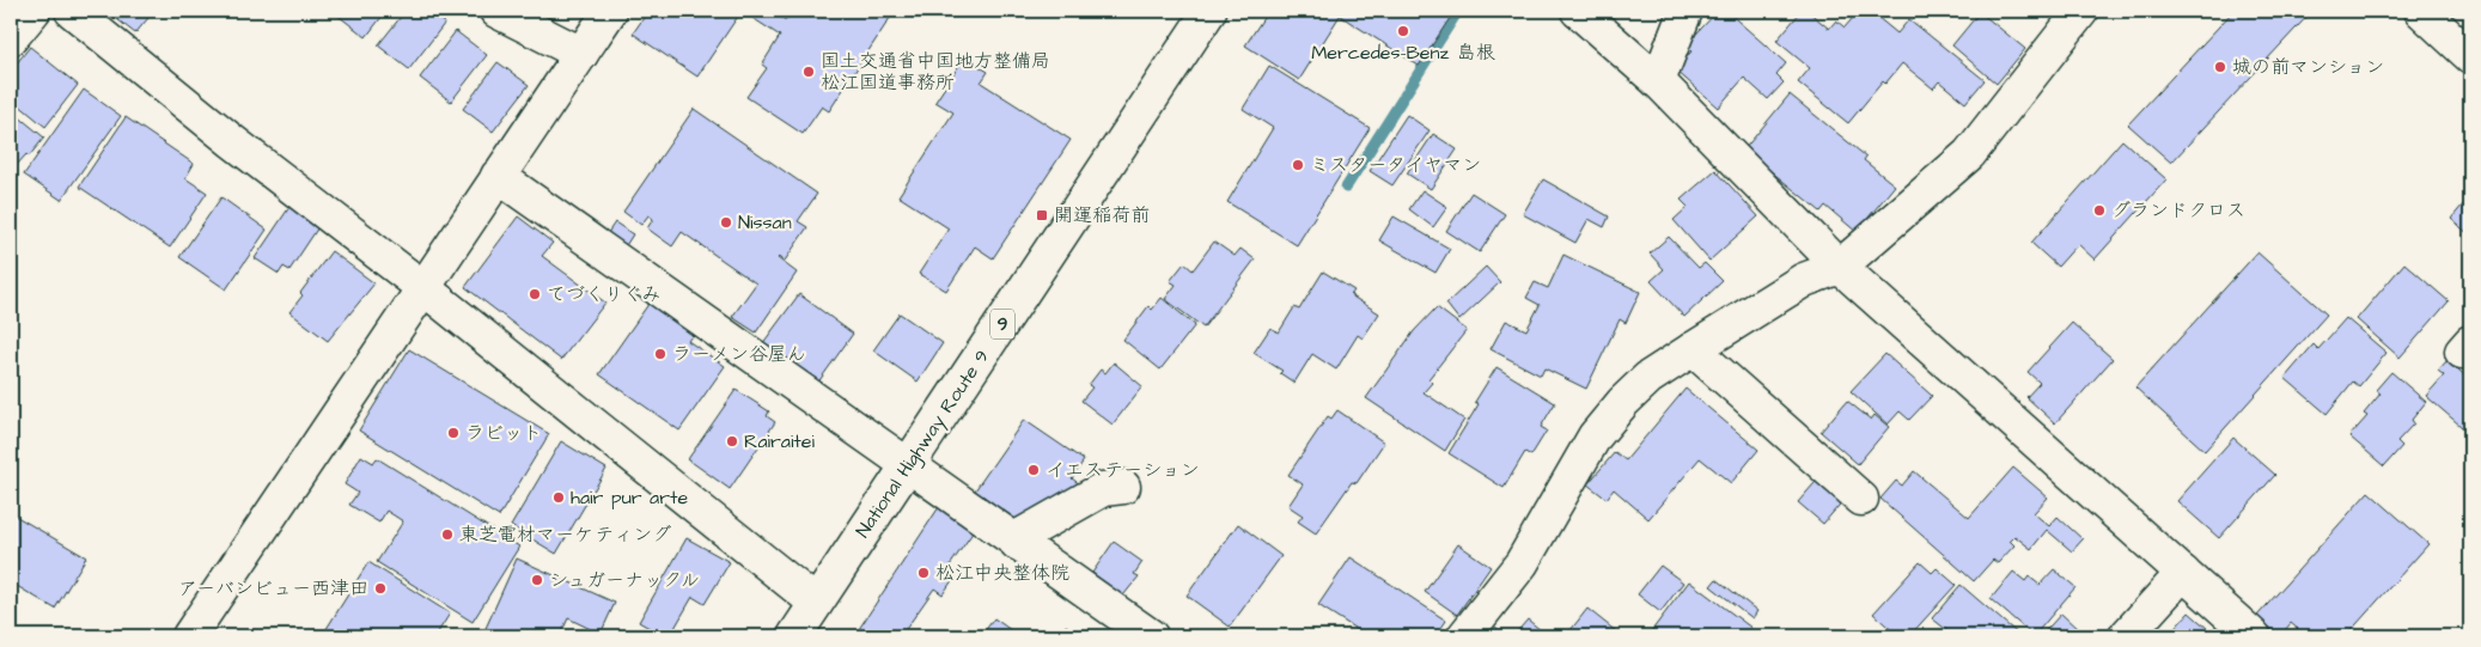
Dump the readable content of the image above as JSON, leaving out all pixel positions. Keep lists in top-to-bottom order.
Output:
{
  "streets": {
    "main road": ["9", "National Highway Route 9"]
  },
  "places": {
    "other": [
      "Mercedes-Benz 島根",
      "城の前マンション",
      "国土交通省中国地方整備局 松江国道事務所",
      "ミスタータイヤマン",
      "グランドクロス",
      "Nissan",
      "てづくりぐみ",
      "ラーメン谷屋ん",
      "ラビット",
      "Rairaitei",
      "イエステーション",
      "hair pur arte",
      "東芝電材マーケティング",
      "松江中央整体院",
      "シュガーナックル",
      "アーバンビュー西津田"
    ],
    "transit": ["開運稲荷前"]
  }
}
